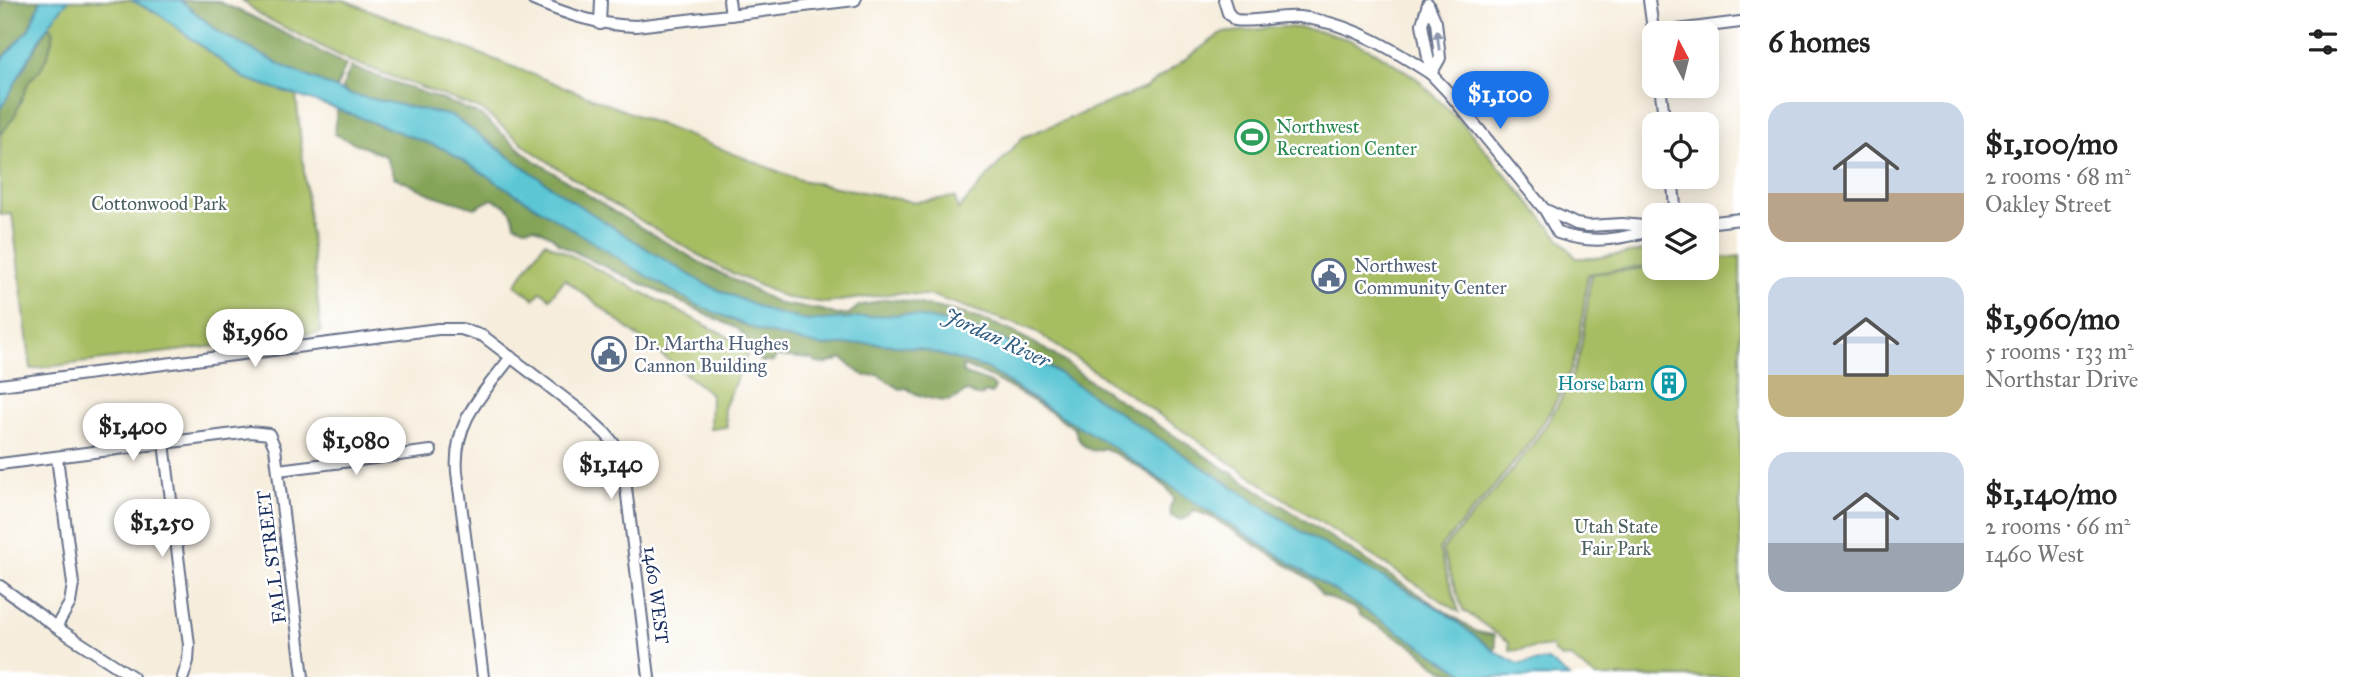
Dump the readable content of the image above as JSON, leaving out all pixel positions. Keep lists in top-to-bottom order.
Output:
{
  "streets": {
    "street": ["FALL STREET", "1460 WEST"]
  },
  "water": ["Jordan River"],
  "parks": ["Cottonwood Park", "Utah State Fair Park"],
  "places": {
    "sports": ["Northwest Recreation Center"],
    "public building": ["Northwest Community Center", "Dr. Martha Hughes Cannon Building"],
    "building": ["Horse barn"]
  },
  "north": "top",
  "page": {
    "heading": "6 homes",
    "price": [
      "$1,100",
      "$1,960",
      "$1,400",
      "$1,080",
      "$1,140",
      "$1,250"
    ],
    "list": [
      {
        "name": "$1,100/mo",
        "note": "2 rooms · 68 m² · Oakley Street"
      },
      {
        "name": "$1,960/mo",
        "note": "5 rooms · 133 m² · Northstar Drive"
      },
      {
        "name": "$1,140/mo",
        "note": "2 rooms · 66 m² · 1460 West"
      }
    ]
  }
}
